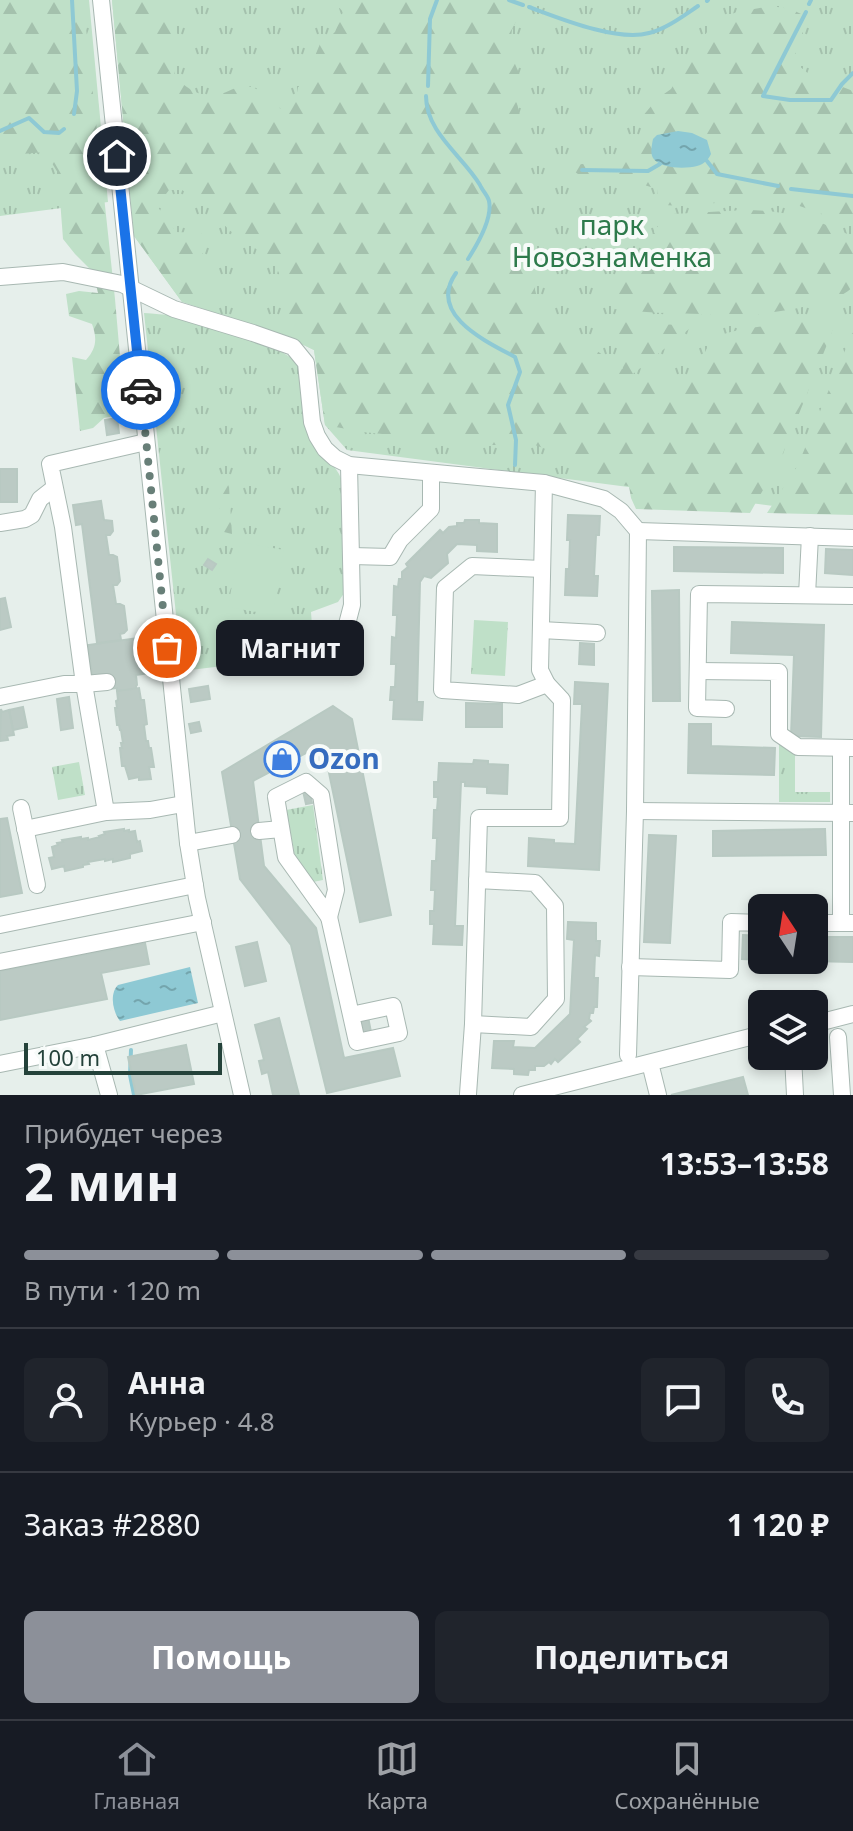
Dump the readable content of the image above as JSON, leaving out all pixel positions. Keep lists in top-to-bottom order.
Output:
{
  "parks": ["парк Новознаменка"],
  "places": {
    "other": ["Магнит"],
    "shop": ["Ozon"]
  },
  "scale_bar": "100 m",
  "north": "top",
  "page": {
    "bubble": "Магнит",
    "scale": "100 m",
    "heading": ["2 мин", "Прибудет через", "13:53–13:58"],
    "panel": [
      "Анна",
      "Курьер · 4.8",
      "Заказ #2880",
      "1 120 ₽"
    ],
    "bar": "В пути · 120 m",
    "buttons": ["Помощь", "Поделиться"],
    "tabs": ["Главная", "Карта", "Сохранённые"]
  }
}
